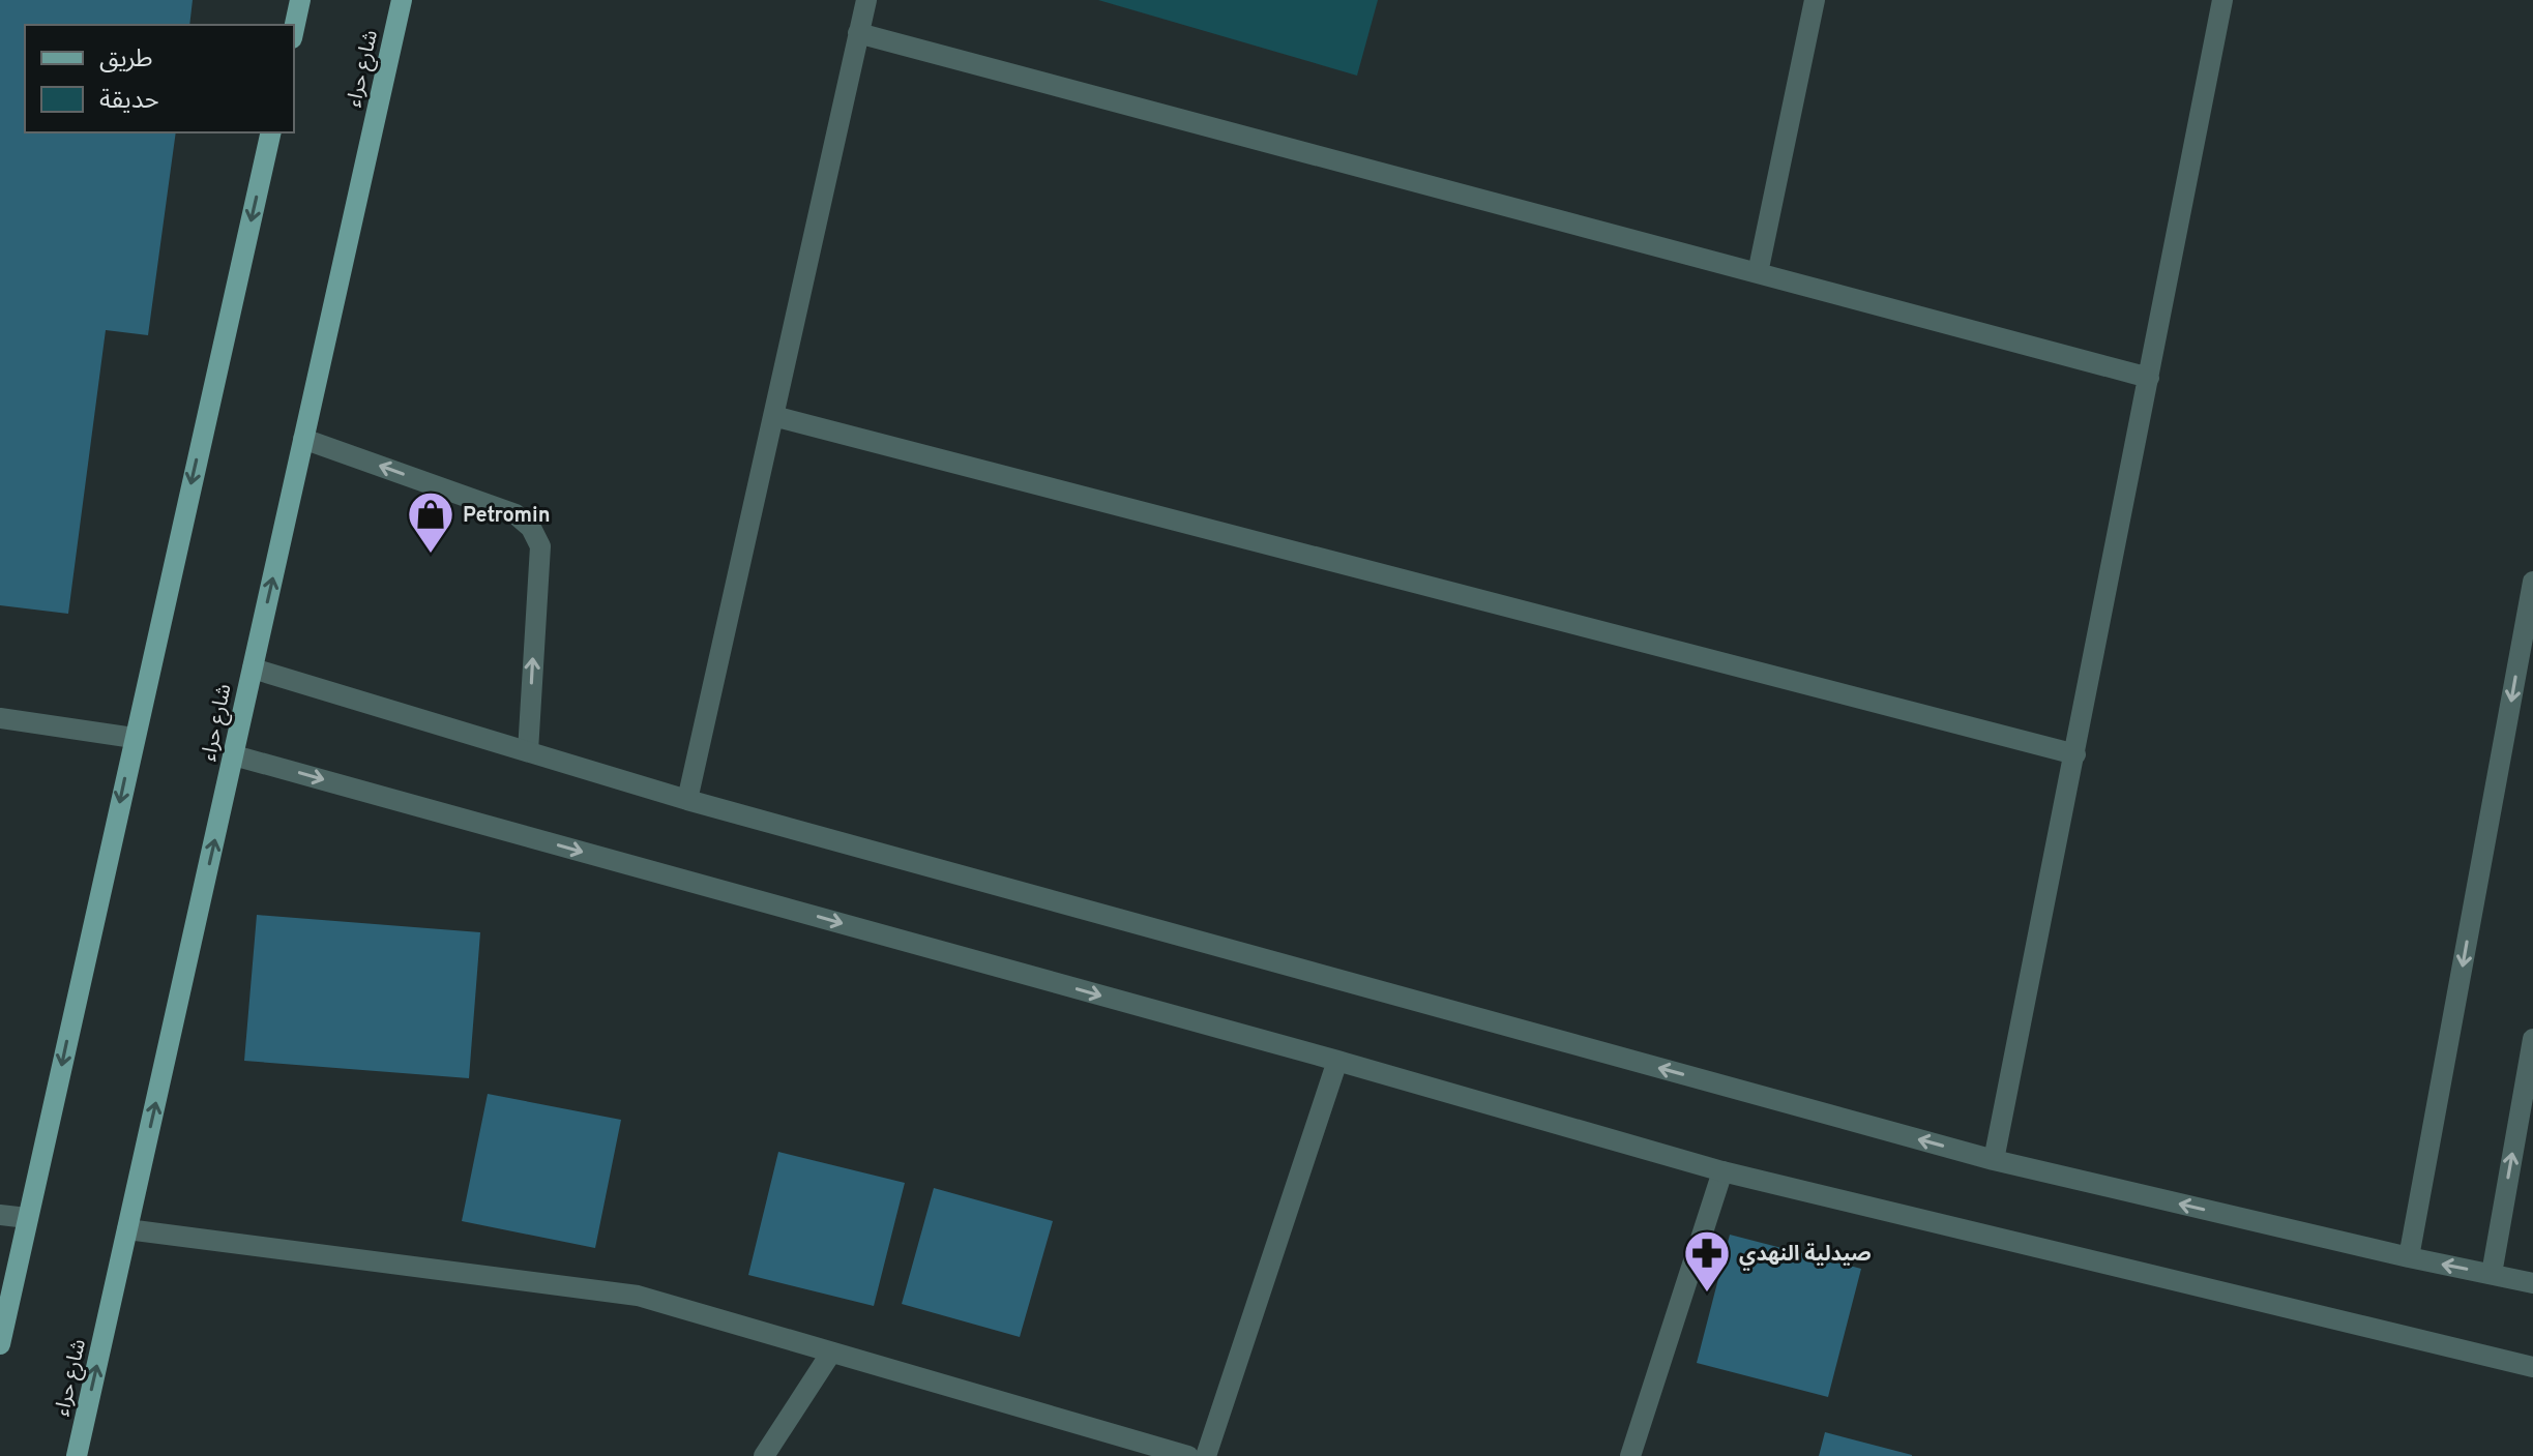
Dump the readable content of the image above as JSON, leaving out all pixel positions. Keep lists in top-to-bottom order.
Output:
{
  "streets": {
    "main road": ["شارع حراء"]
  },
  "places": {
    "shop": ["Petromin"],
    "pharmacy": ["صيدلية النهدي"]
  },
  "legend": ["طريق", "حديقة"]
}
